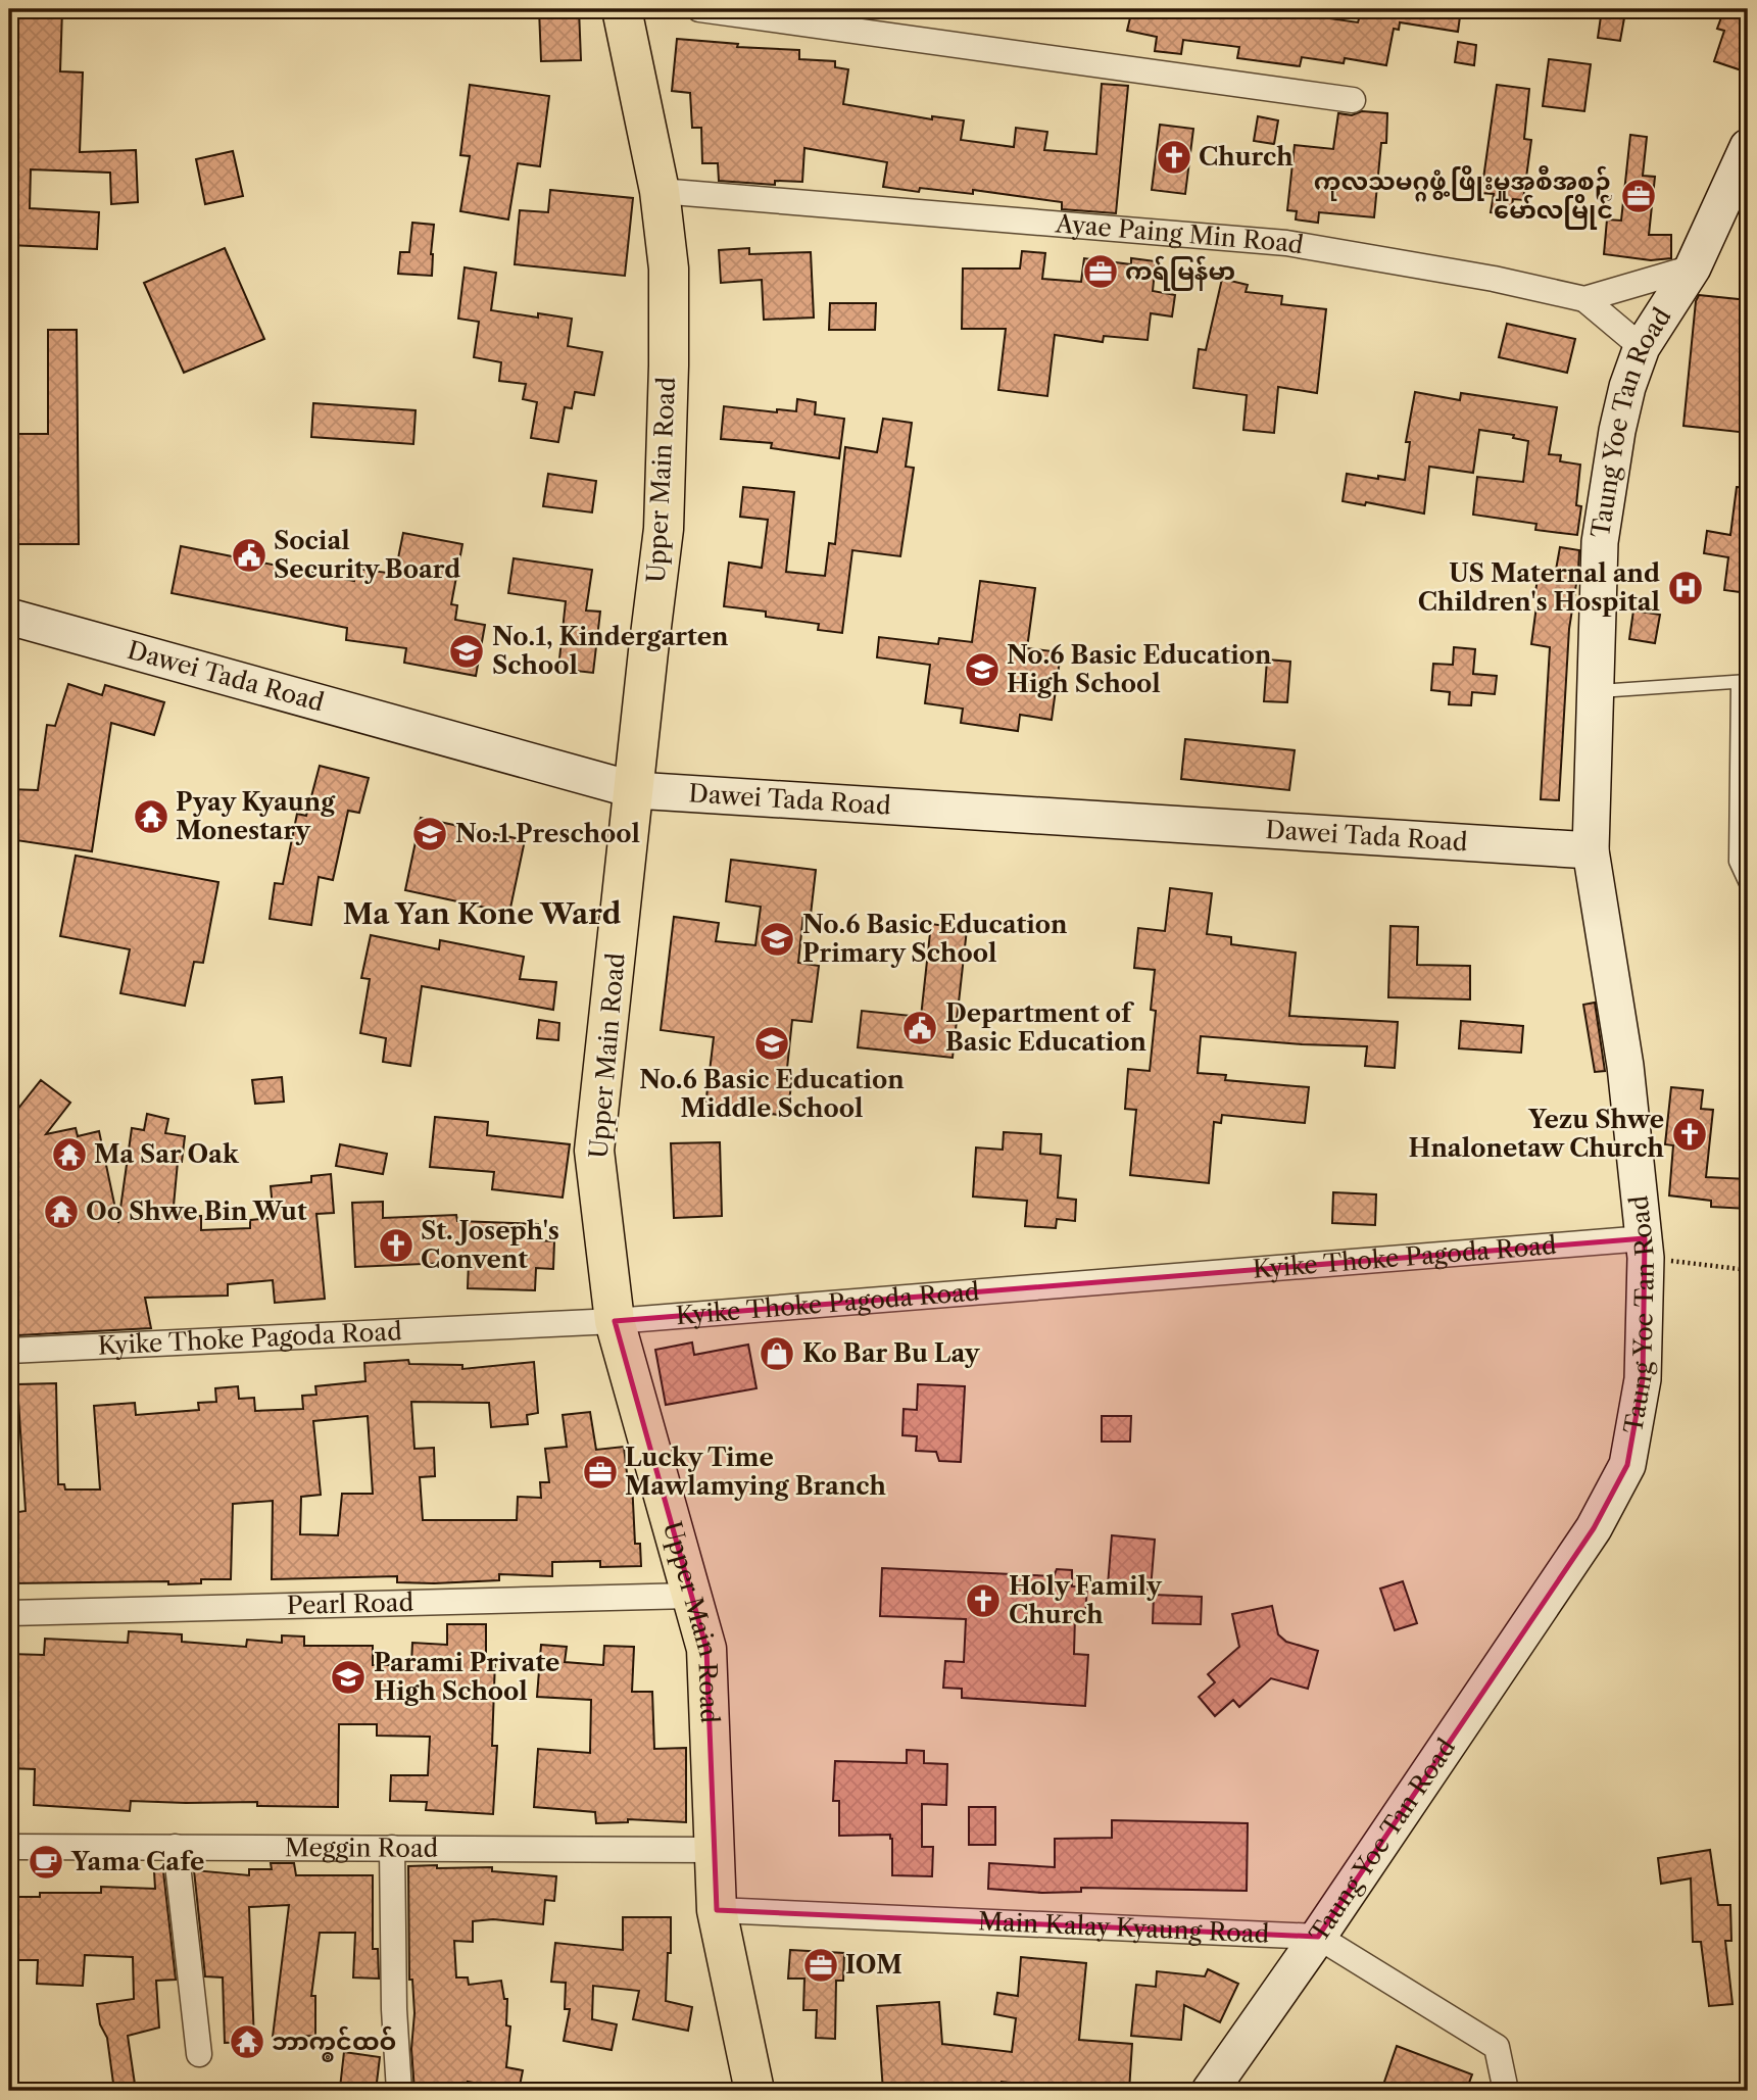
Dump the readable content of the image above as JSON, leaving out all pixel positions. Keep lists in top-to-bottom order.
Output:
{
  "streets": {
    "main road": ["Upper Main Road"],
    "street": [
      "Ayae Paing Min Road",
      "Taung Yoe Tan Road",
      "Dawei Tada Road",
      "Kyike Thoke Pagoda Road",
      "Pearl Road",
      "Meggin Road",
      "Main Kalay Kyaung Road"
    ]
  },
  "crossings": [
    ["Ayae Paing Min Road", "Taung Yoe Tan Road"],
    ["Ayae Paing Min Road", "Upper Main Road"],
    ["Taung Yoe Tan Road", "Dawei Tada Road"],
    ["Taung Yoe Tan Road", "Kyike Thoke Pagoda Road"],
    ["Taung Yoe Tan Road", "Main Kalay Kyaung Road"],
    ["Upper Main Road", "Dawei Tada Road"],
    ["Upper Main Road", "Kyike Thoke Pagoda Road"],
    ["Upper Main Road", "Pearl Road"],
    ["Upper Main Road", "Meggin Road"],
    ["Upper Main Road", "Main Kalay Kyaung Road"]
  ],
  "districts": ["Ma Yan Kone Ward"],
  "places": {
    "church": [
      "Church",
      "Yezu Shwe Hnalonetaw Church",
      "St. Joseph's Convent",
      "Holy Family Church"
    ],
    "office": [
      "ကုလသမဂ္ဂဖွံ့ဖြိုးမှုအစီအစဉ် မော်လမြိုင်",
      "ကရ်မြန်မာ",
      "Lucky Time Mawlamying Branch",
      "IOM"
    ],
    "public building": ["Social Security Board", "Department of Basic Education"],
    "hospital": ["US Maternal and Children's Hospital"],
    "school or university": [
      "No.1, Kindergarten School",
      "No.6 Basic Education High School",
      "No.1 Preschool",
      "No.6 Basic Education Primary School",
      "No.6 Basic Education Middle School",
      "Parami Private High School"
    ],
    "temple": [
      "Pyay Kyaung Monestary",
      "Ma Sar Oak",
      "Oo Shwe Bin Wut",
      "ဘာက္ၜၚ်ထဝ်"
    ],
    "shop": ["Ko Bar Bu Lay"],
    "cafe": ["Yama Cafe"]
  }
}
